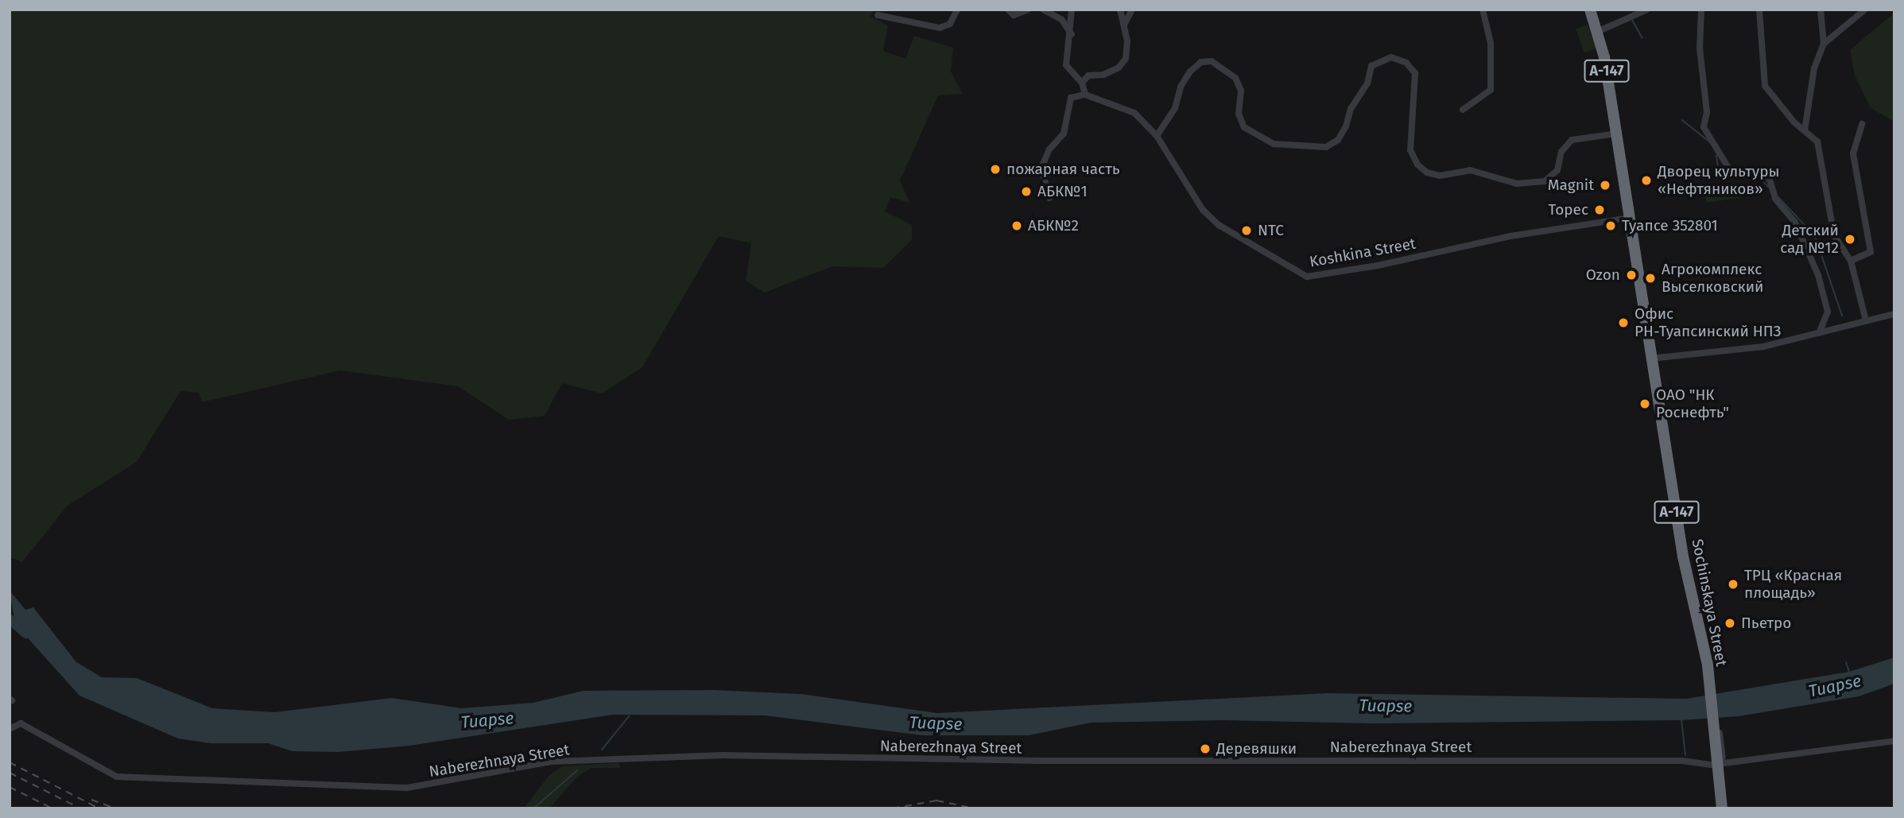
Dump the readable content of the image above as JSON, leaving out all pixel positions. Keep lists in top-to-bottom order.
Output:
{
  "streets": {
    "highway": ["А-147", "Sochinskaya Street"],
    "street": ["Koshkina Street", "Naberezhnaya Street"]
  },
  "crossings": [
    ["Koshkina Street", "Sochinskaya Street"],
    ["Sochinskaya Street", "Naberezhnaya Street"]
  ],
  "water": ["Tuapse"],
  "places": [
    "пожарная часть",
    "Дворец культуры «Нефтяников»",
    "Magnit",
    "АБК№1",
    "Торес",
    "АБК№2",
    "Туапсе 352801",
    "NTC",
    "Детский сад №12",
    "Ozon",
    "Агрокомплекс Выселковский",
    "Офис РН-Туапсинский НПЗ",
    "ОАО \"НК Роснефть\"",
    "ТРЦ «Красная площадь»",
    "Пьетро",
    "Деревяшки"
  ]
}
